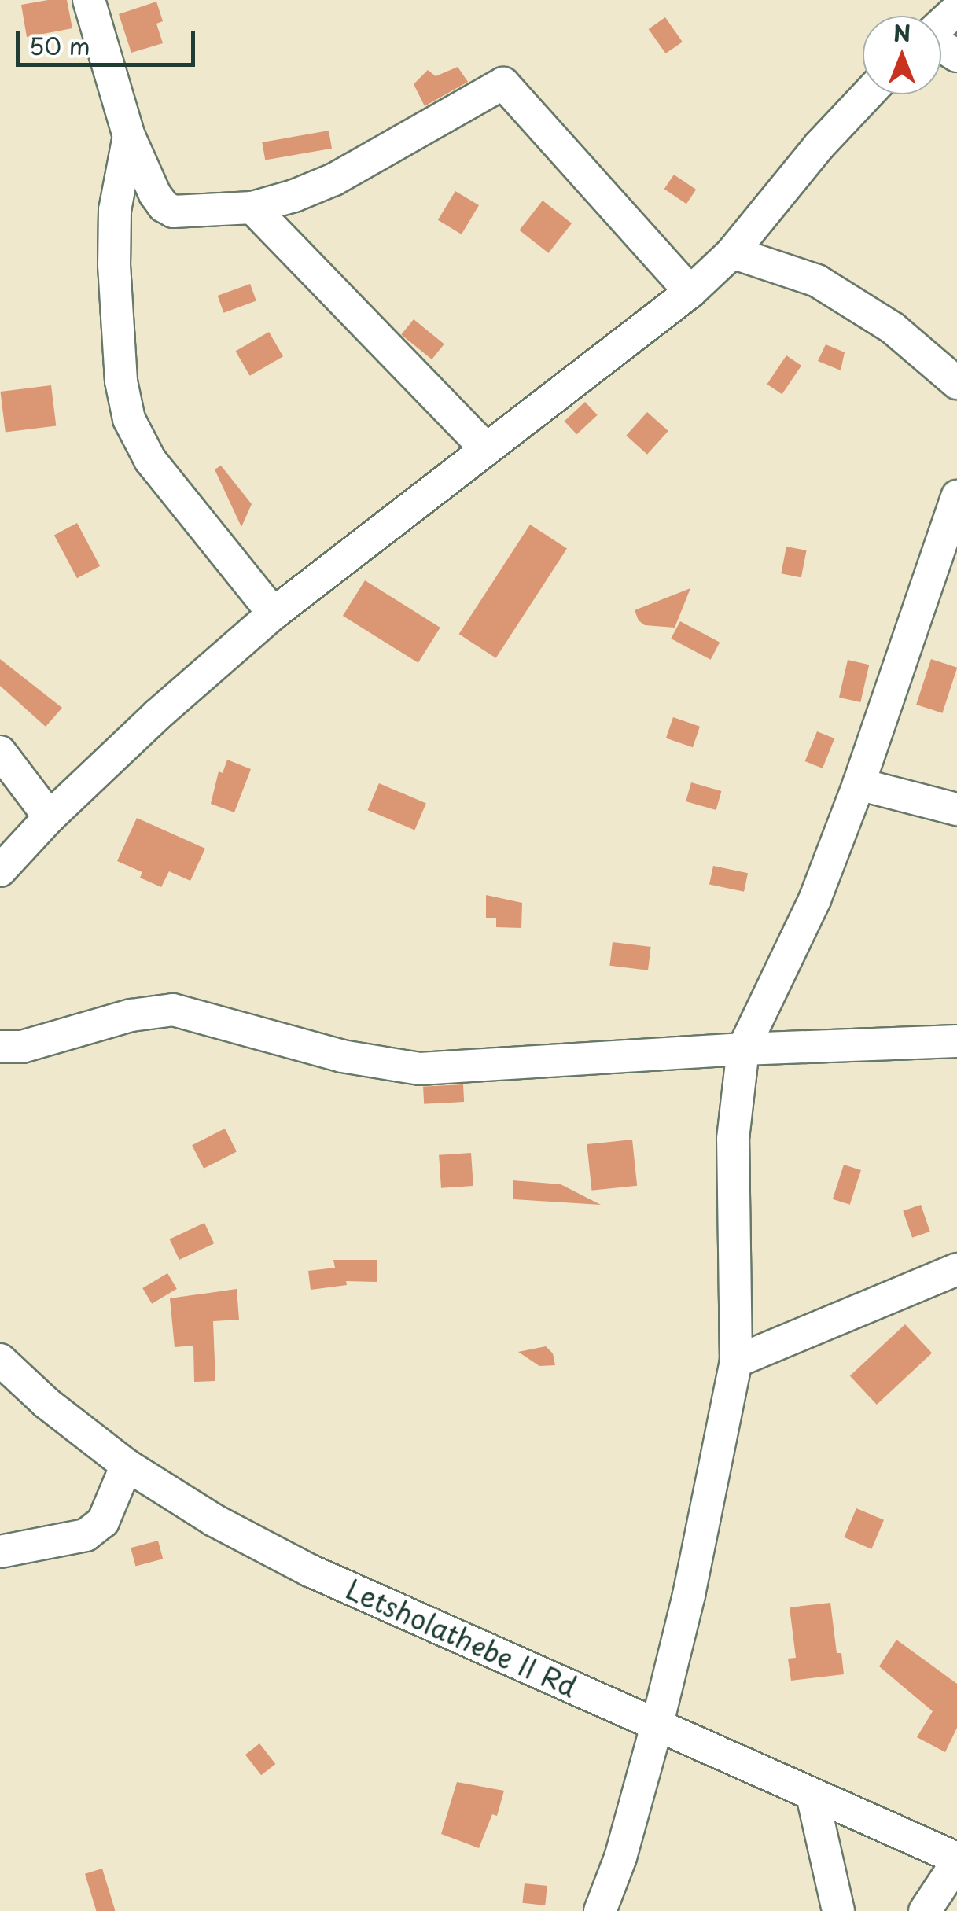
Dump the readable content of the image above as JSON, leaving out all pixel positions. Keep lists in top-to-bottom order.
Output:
{
  "streets": {
    "street": ["Letsholathebe II Rd"]
  },
  "scale_bar": "50 m",
  "north": "top"
}
